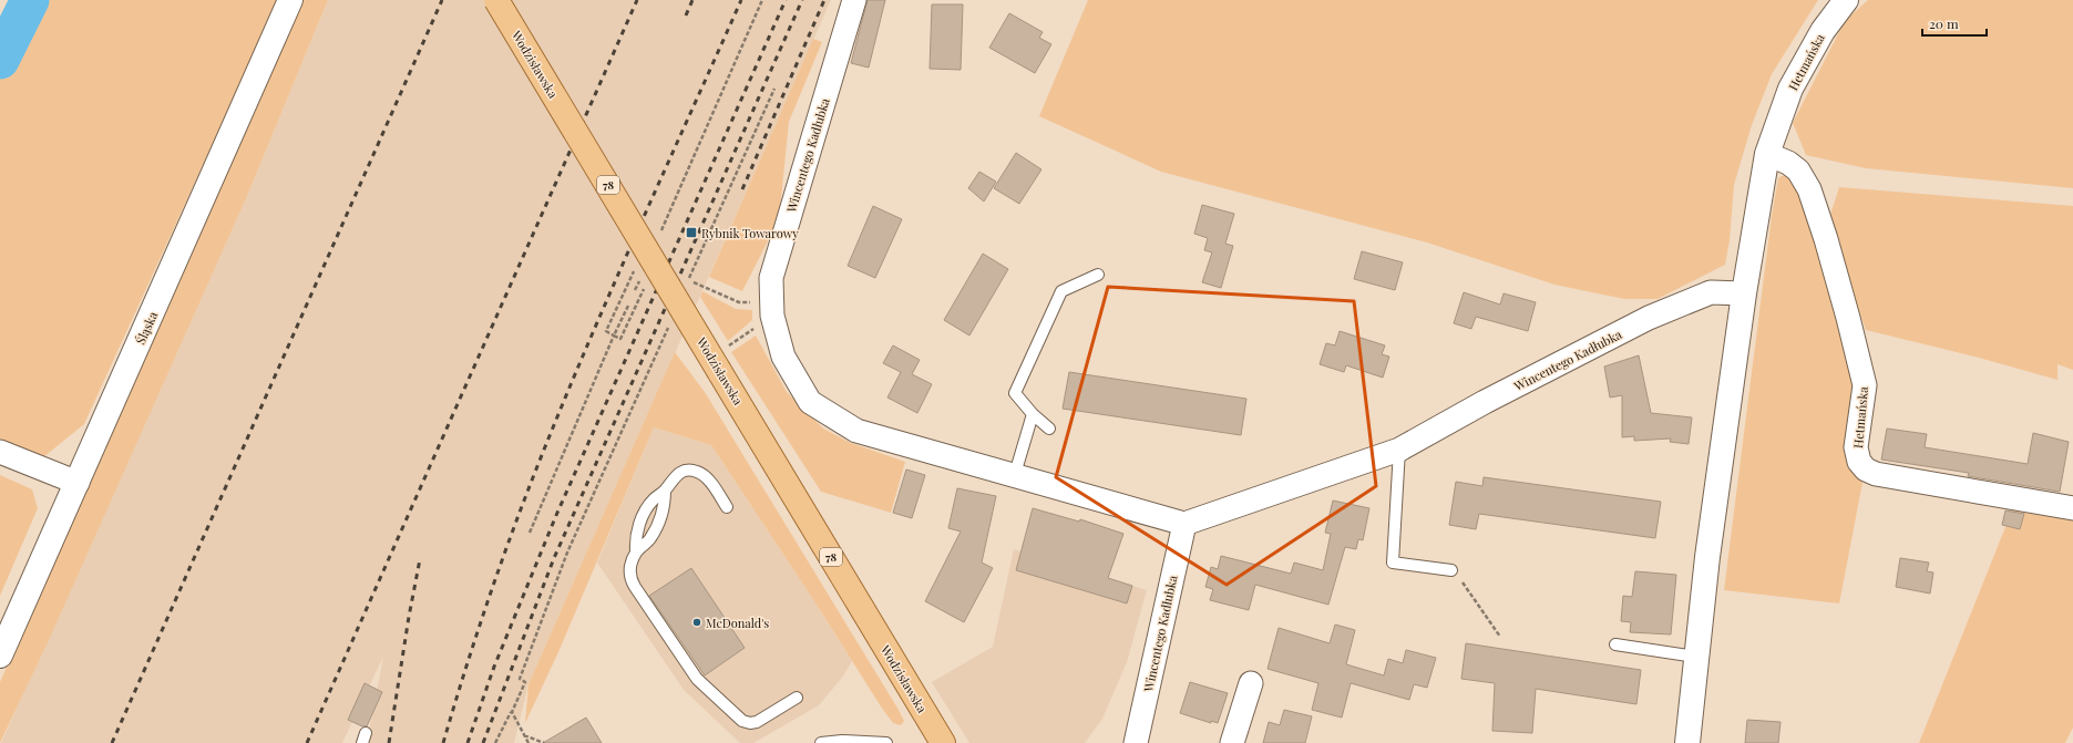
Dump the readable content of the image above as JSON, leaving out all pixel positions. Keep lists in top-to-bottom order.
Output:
{
  "streets": {
    "main road": ["Wodzisławska", "78"],
    "street": ["Hetmańska", "Wincentego Kadłubka", "Śląska"]
  },
  "crossings": [
    ["Hetmańska", "Wincentego Kadłubka"]
  ],
  "places": {
    "transit": ["Rybnik Towarowy"],
    "other": ["McDonald's"]
  },
  "scale_bar": "20 m"
}
